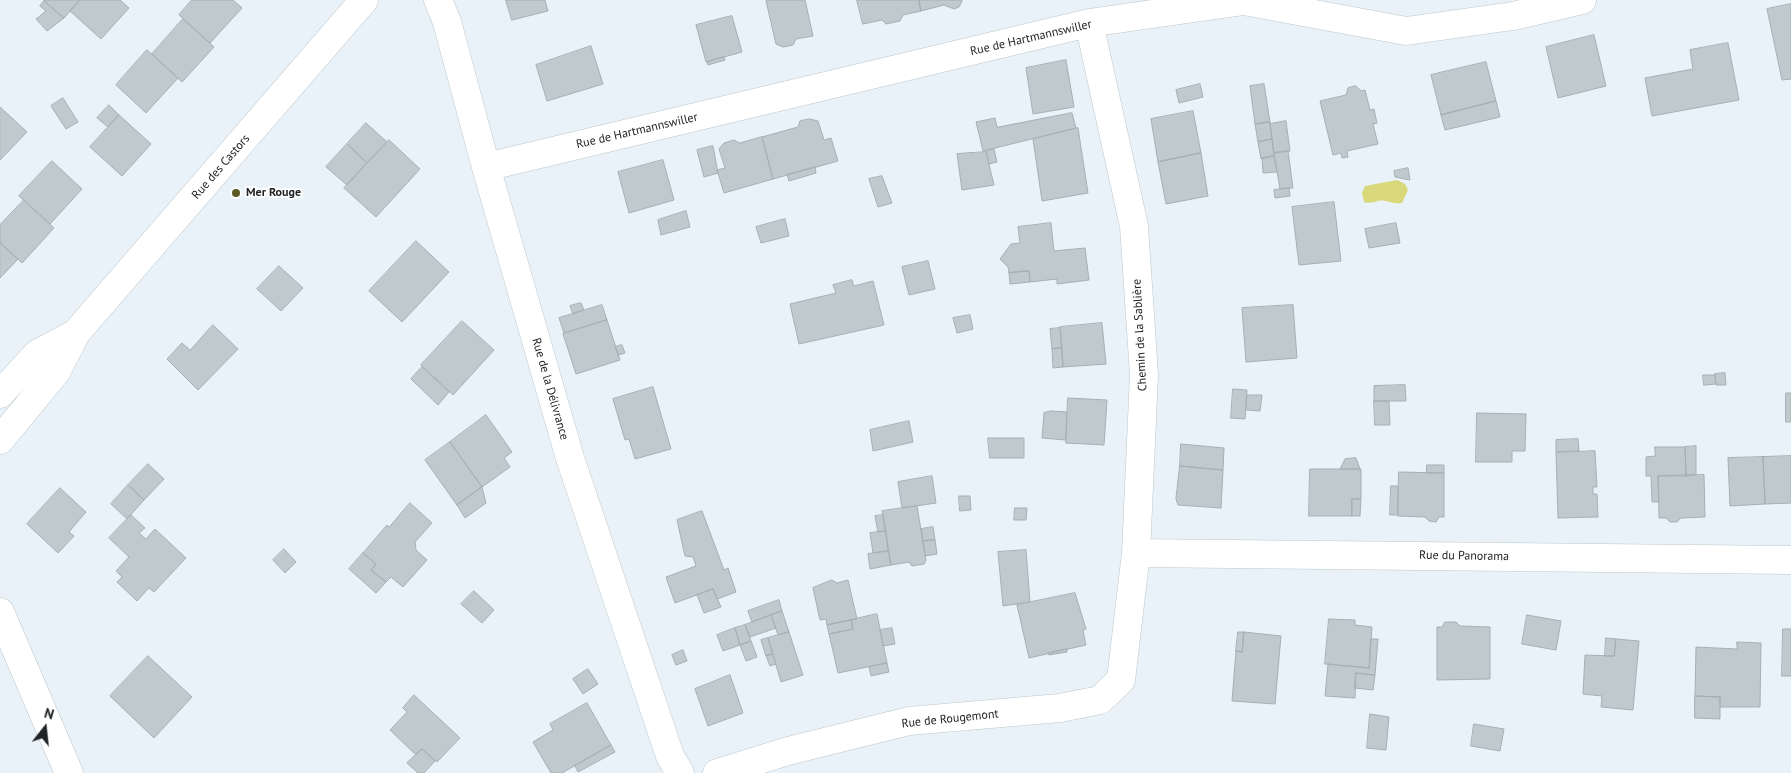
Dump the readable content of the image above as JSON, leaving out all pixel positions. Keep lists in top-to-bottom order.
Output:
{
  "streets": {
    "street": [
      "Rue de Hartmannswiller",
      "Rue des Castors",
      "Chemin de la Sablière",
      "Rue de la Délivrance",
      "Rue du Panorama",
      "Rue de Rougemont"
    ]
  },
  "crossings": [
    ["Rue de Hartmannswiller", "Chemin de la Sablière"],
    ["Rue de Hartmannswiller", "Rue de la Délivrance"],
    ["Chemin de la Sablière", "Rue du Panorama"],
    ["Chemin de la Sablière", "Rue de Rougemont"]
  ],
  "places": ["Mer Rouge"],
  "north": "top"
}
